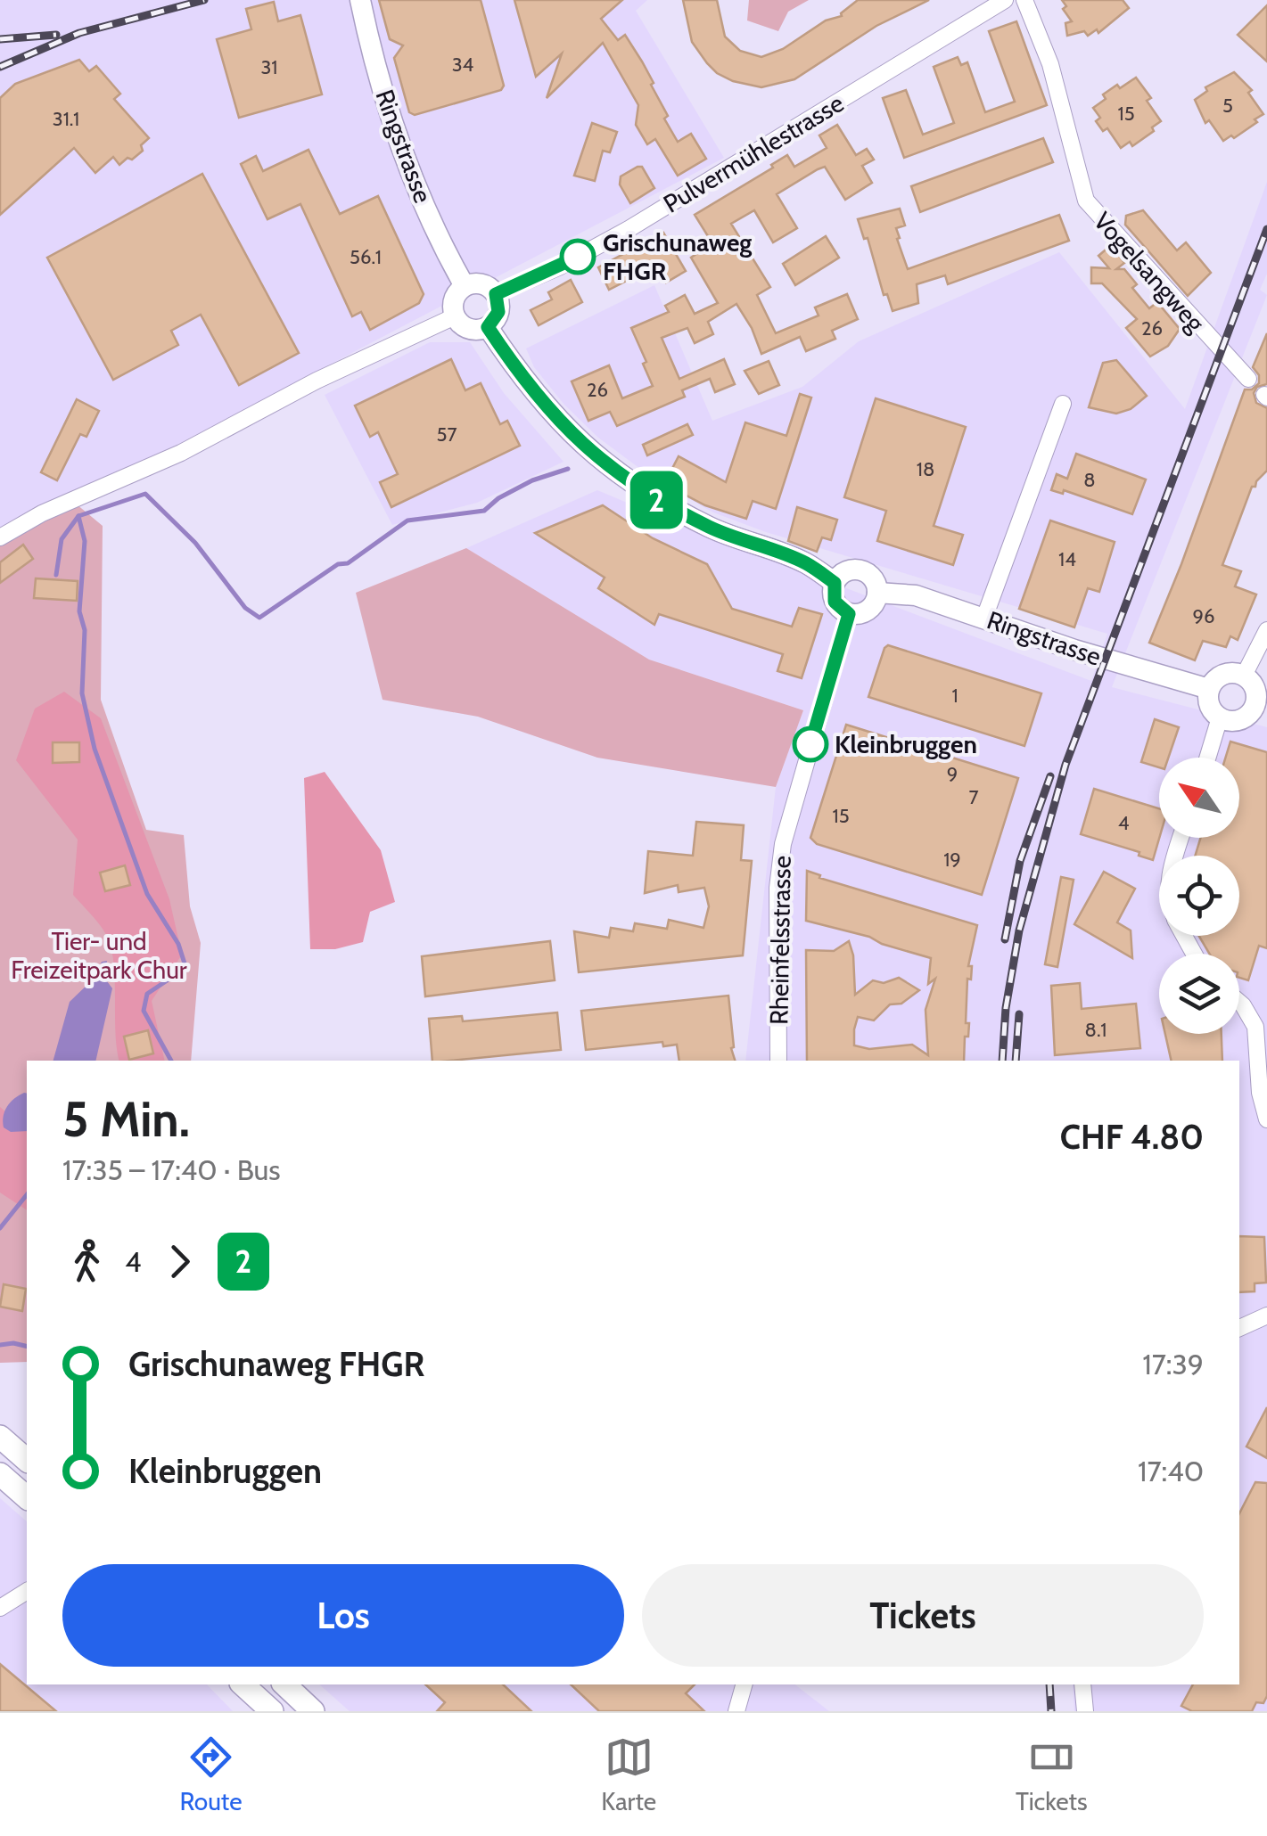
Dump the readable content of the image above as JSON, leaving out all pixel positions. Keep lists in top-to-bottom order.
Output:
{
  "streets": {
    "main road": ["Ringstrasse"],
    "street": ["Pulvermühlestrasse", "Vogelsangweg", "Rheinfelsstrasse"]
  },
  "crossings": [
    ["Ringstrasse", "Pulvermühlestrasse"],
    ["Ringstrasse", "Rheinfelsstrasse"]
  ],
  "parks": ["Tier- und Freizeitpark Chur"],
  "places": ["Grischunaweg FHGR", "Kleinbruggen"],
  "lines": ["bus line 2"],
  "house_numbers": [
    "34",
    "31",
    "5",
    "15",
    "31.1",
    "56.1",
    "26",
    "26",
    "57",
    "18",
    "8",
    "14",
    "96",
    "1",
    "9",
    "7",
    "15",
    "4",
    "19",
    "8.1"
  ],
  "north": "top left",
  "page": {
    "on_map": "2",
    "heading": ["5 Min.", "17:35 – 17:40 · Bus", "CHF 4.80"],
    "legs": ["4", "2"],
    "list": [
      {
        "name": "Grischunaweg FHGR",
        "value": "17:39"
      },
      {
        "name": "Kleinbruggen",
        "value": "17:40"
      }
    ],
    "buttons": ["Los", "Tickets"],
    "tabs": ["Route", "Karte", "Tickets"]
  }
}
